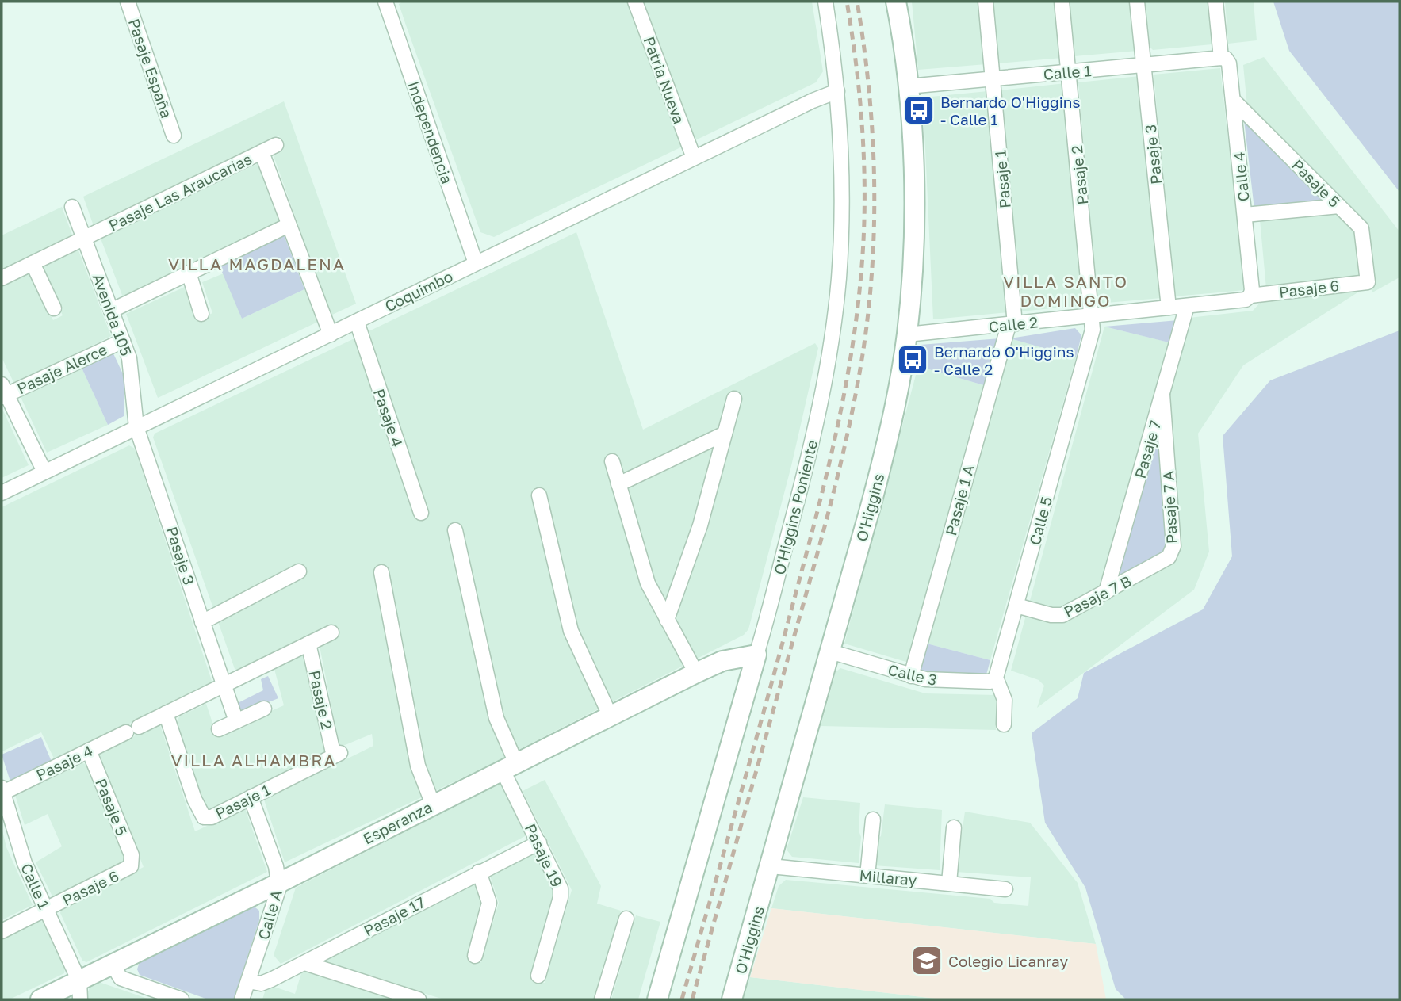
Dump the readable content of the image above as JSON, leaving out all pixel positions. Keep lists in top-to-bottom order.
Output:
{
  "streets": {
    "street": [
      "Pasaje España",
      "Calle 1",
      "Patria Nueva",
      "Independencia",
      "Pasaje 3",
      "Pasaje 2",
      "Calle 4",
      "Pasaje 1",
      "Pasaje 5",
      "Pasaje Las Araucarias",
      "Pasaje 6",
      "Coquimbo",
      "Avenida 105",
      "Calle 2",
      "Pasaje Alerce",
      "Pasaje 4",
      "Pasaje 7",
      "Pasaje 1 A",
      "O'Higgins Poniente",
      "O'Higgins",
      "Pasaje 7 A",
      "Calle 5",
      "Pasaje 7 B",
      "Calle 3",
      "Esperanza",
      "Pasaje 19",
      "Millaray",
      "Calle A",
      "Pasaje 17"
    ]
  },
  "crossings": [
    ["Calle 1", "Pasaje 3"],
    ["Calle 1", "Pasaje 2"],
    ["Calle 1", "Calle 4"],
    ["Calle 1", "Pasaje 1"],
    ["Calle 1", "Pasaje 6"],
    ["Calle 1", "Pasaje 4"],
    ["Calle 1", "O'Higgins"],
    ["Calle 1", "Esperanza"],
    ["Patria Nueva", "Coquimbo"],
    ["Independencia", "Coquimbo"],
    ["Pasaje 3", "Coquimbo"],
    ["Pasaje 3", "Avenida 105"],
    ["Pasaje 3", "Calle 2"],
    ["Pasaje 2", "Pasaje 1"],
    ["Pasaje 2", "Calle 2"],
    ["Pasaje 2", "Calle 5"],
    ["Calle 4", "Pasaje 5"],
    ["Calle 4", "Pasaje 6"],
    ["Calle 4", "Calle 2"],
    ["Pasaje 1", "Calle 2"],
    ["Pasaje 1", "Pasaje 4"],
    ["Pasaje 1", "Pasaje 1 A"],
    ["Pasaje 1", "Calle A"],
    ["Pasaje 5", "Pasaje 6"],
    ["Pasaje 5", "Pasaje 4"],
    ["Pasaje Las Araucarias", "Avenida 105"],
    ["Pasaje 6", "Calle 2"],
    ["Coquimbo", "Avenida 105"],
    ["Coquimbo", "Pasaje 4"],
    ["Coquimbo", "O'Higgins Poniente"],
    ["Avenida 105", "Pasaje Alerce"],
    ["Calle 2", "Pasaje 7"],
    ["Calle 2", "Pasaje 1 A"],
    ["Calle 2", "O'Higgins"],
    ["Calle 2", "Calle 5"],
    ["Pasaje 7", "Pasaje 7 A"],
    ["Pasaje 7", "Pasaje 7 B"],
    ["Pasaje 1 A", "Calle 3"],
    ["O'Higgins Poniente", "Esperanza"],
    ["O'Higgins", "Calle 3"],
    ["O'Higgins", "Millaray"],
    ["Pasaje 7 A", "Pasaje 7 B"],
    ["Calle 5", "Pasaje 7 B"],
    ["Calle 5", "Calle 3"],
    ["Esperanza", "Pasaje 19"],
    ["Esperanza", "Calle A"],
    ["Pasaje 19", "Pasaje 17"],
    ["Calle A", "Pasaje 17"]
  ],
  "districts": ["VILLA MAGDALENA", "VILLA SANTO DOMINGO", "VILLA ALHAMBRA"],
  "places": {
    "bus stop": ["Bernardo O'Higgins - Calle 1", "Bernardo O'Higgins - Calle 2"],
    "school or university": ["Colegio Licanray"]
  }
}
